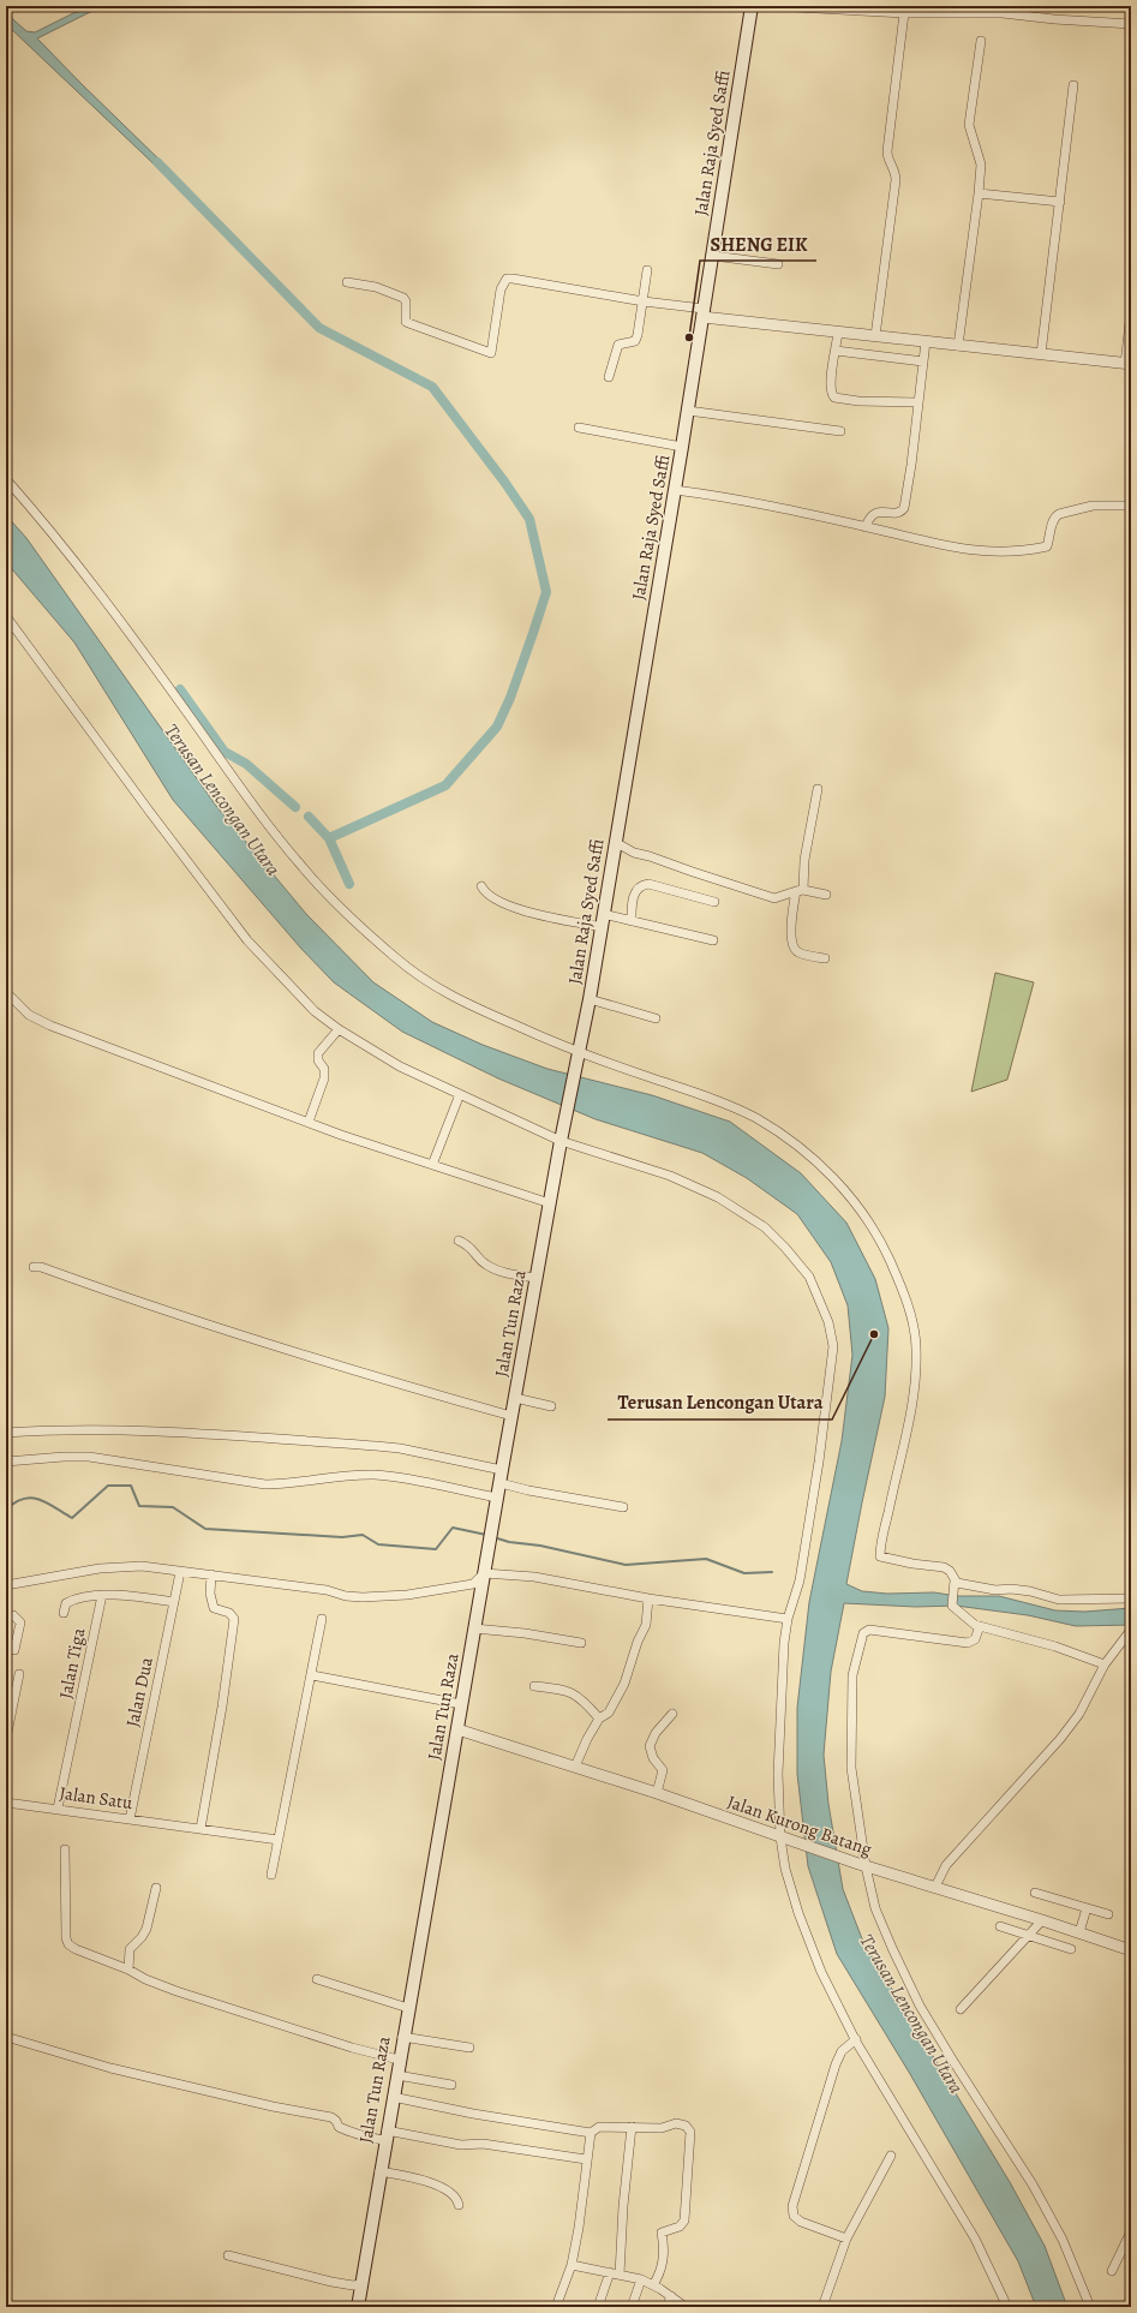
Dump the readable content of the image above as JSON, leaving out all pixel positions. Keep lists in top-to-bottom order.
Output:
{
  "streets": {
    "main road": ["Jalan Raja Syed Saffi", "Jalan Tun Raza"],
    "street": [
      "Jalan Tiga",
      "Jalan Dua",
      "Jalan Satu",
      "Jalan Kurong Batang"
    ]
  },
  "crossings": [
    ["Jalan Raja Syed Saffi", "Jalan Tun Raza"],
    ["Jalan Tun Raza", "Jalan Kurong Batang"],
    ["Jalan Tiga", "Jalan Satu"],
    ["Jalan Dua", "Jalan Satu"]
  ],
  "water": ["Terusan Lencongan Utara"],
  "places": ["SHENG EIK", "Terusan Lencongan Utara"]
}
